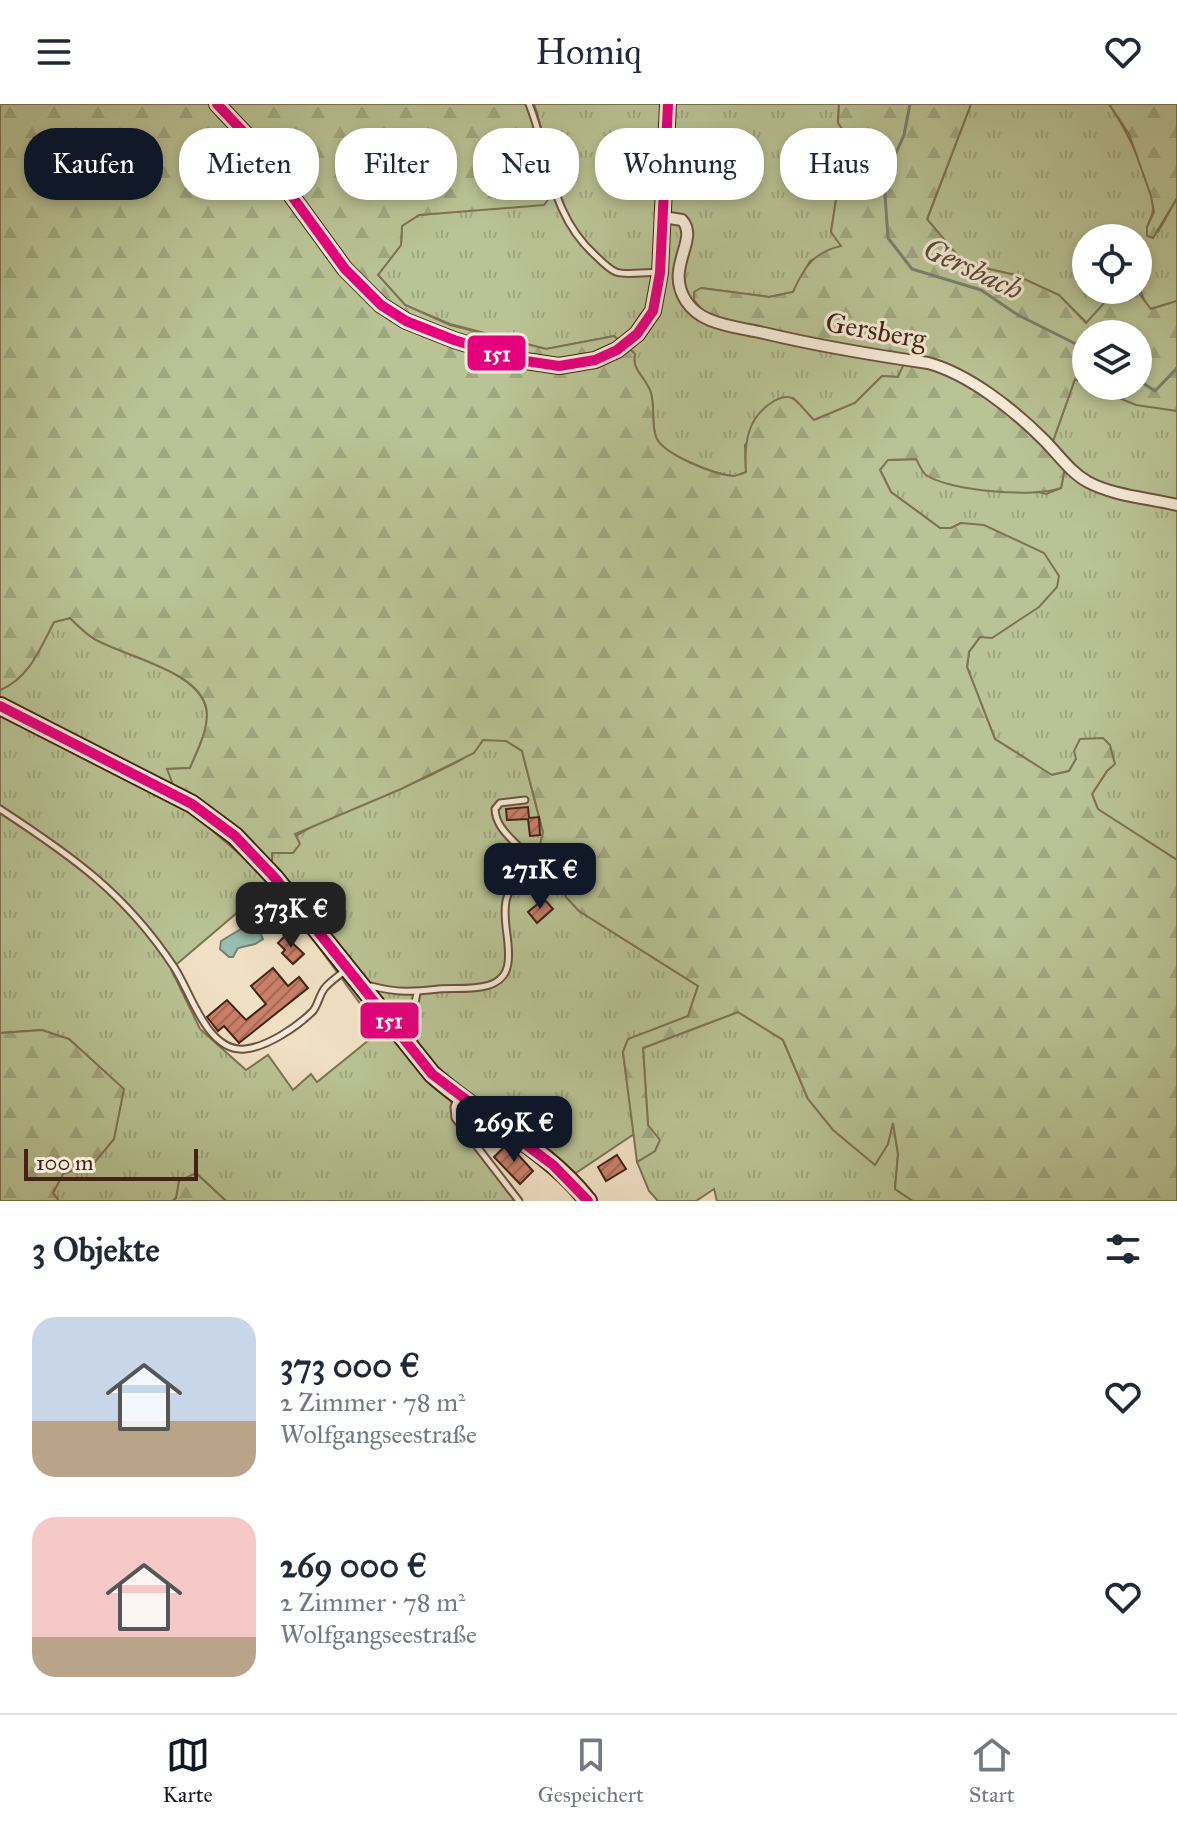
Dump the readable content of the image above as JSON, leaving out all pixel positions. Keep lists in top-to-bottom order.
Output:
{
  "streets": {
    "street": ["Gersberg"]
  },
  "water": ["Gersbach"],
  "lines": ["transit line 151"],
  "scale_bar": "100 m",
  "page": {
    "header": "Homiq",
    "chip": [
      "Kaufen",
      "Mieten",
      "Filter",
      "Neu",
      "Wohnung",
      "Haus"
    ],
    "price": ["271K €", "373K €", "269K €"],
    "scale": "100 m",
    "heading": "3 Objekte",
    "list": [
      {
        "name": "373 000 €",
        "note": "2 Zimmer · 78 m² · Wolfgangseestraße"
      },
      {
        "name": "269 000 €",
        "note": "2 Zimmer · 78 m² · Wolfgangseestraße"
      }
    ],
    "tabs": ["Karte", "Gespeichert", "Start"]
  }
}
